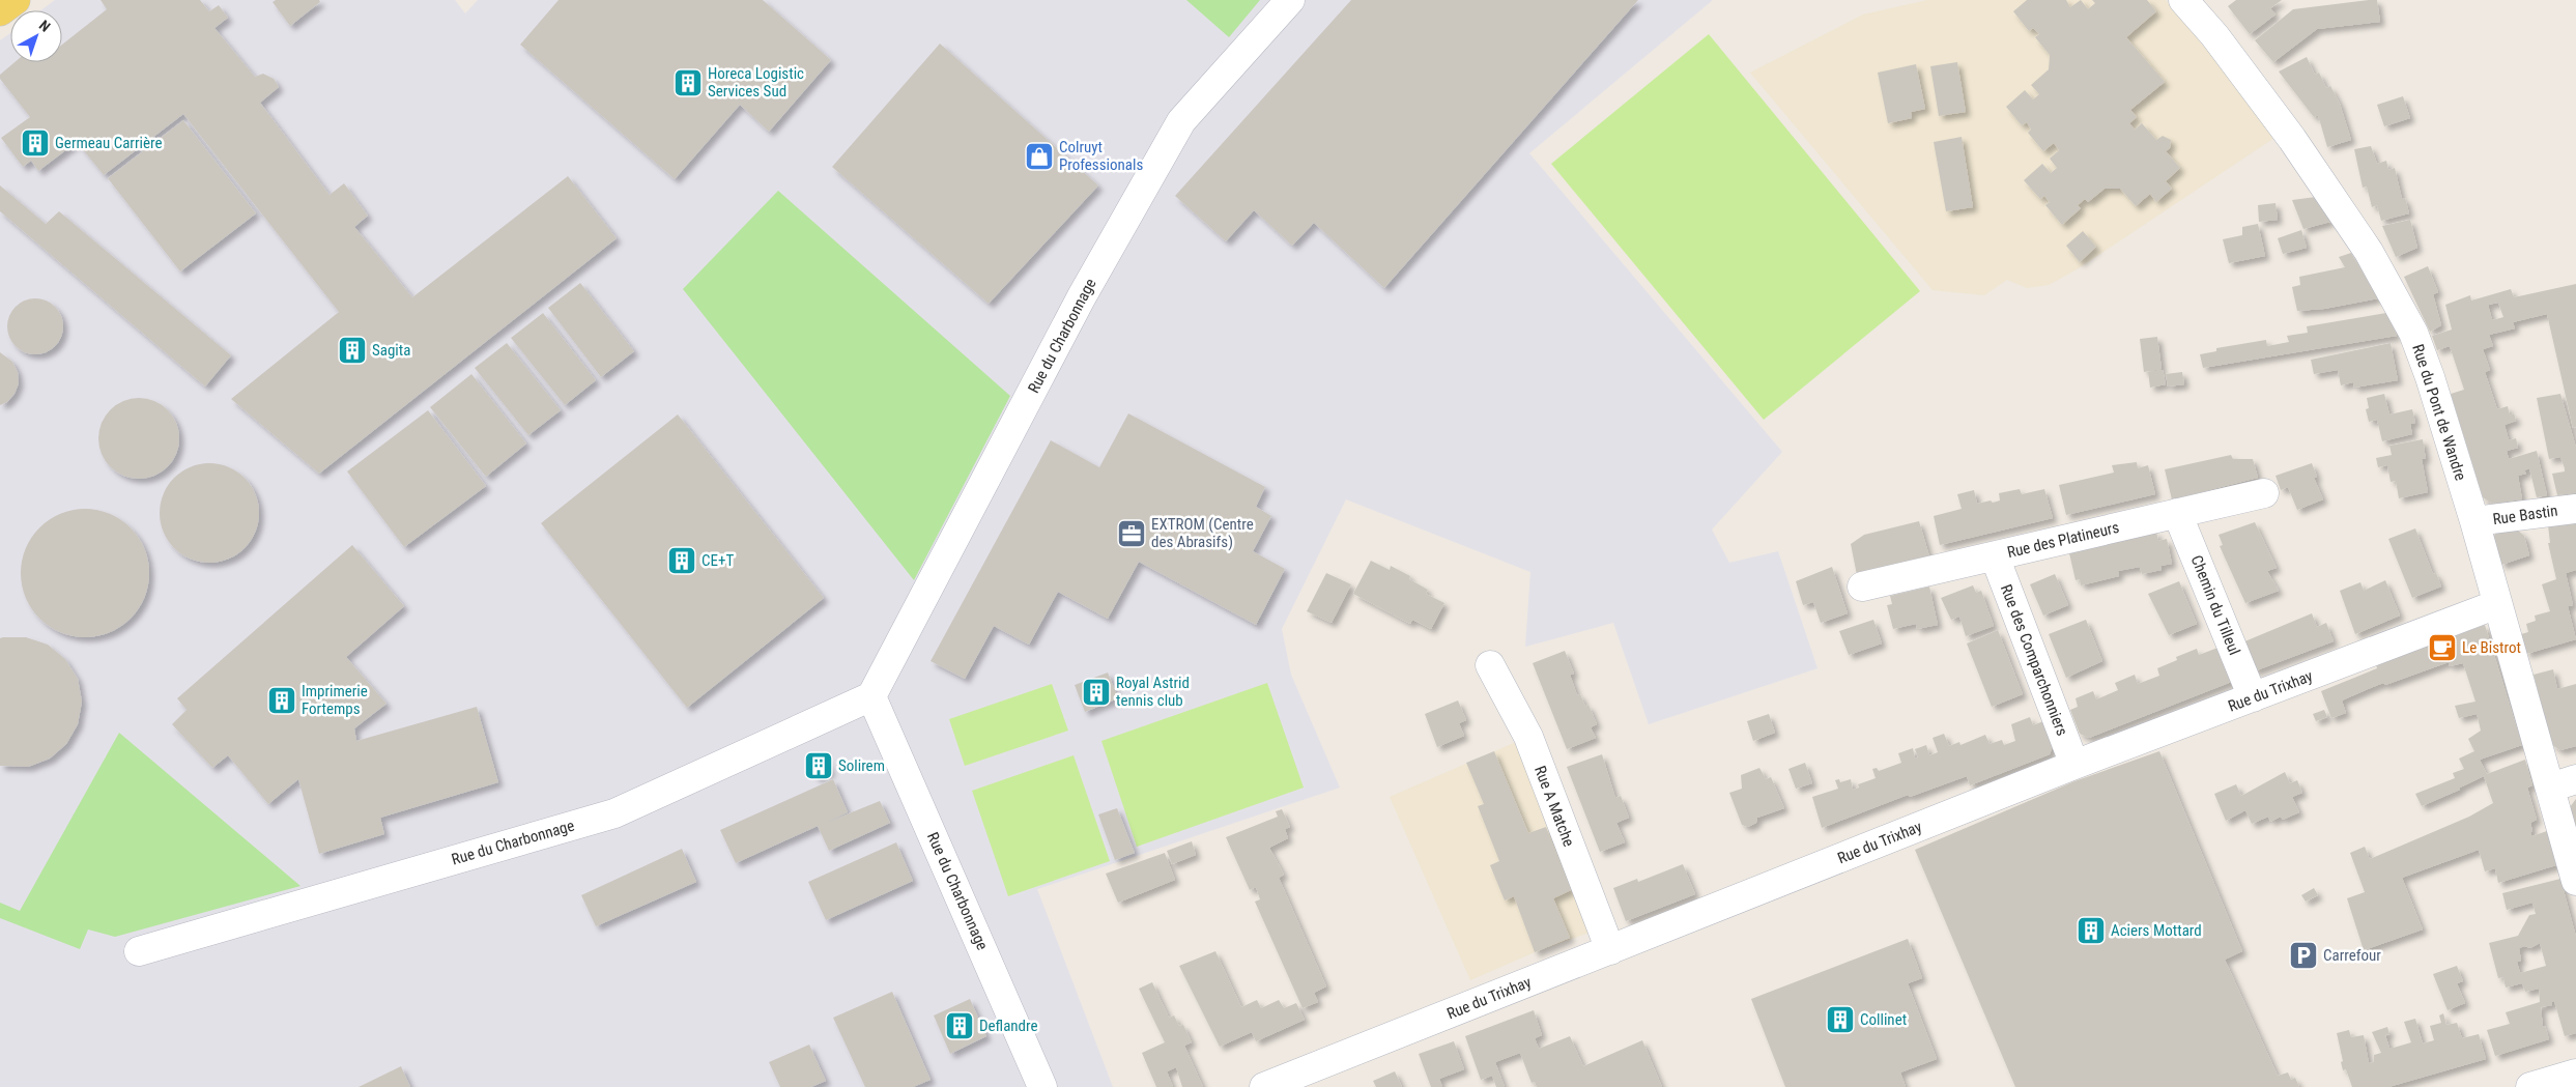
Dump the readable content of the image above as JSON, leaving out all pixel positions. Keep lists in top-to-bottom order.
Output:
{
  "streets": {
    "street": [
      "Rue du Charbonnage",
      "Rue du Pont de Wandre",
      "Rue Bastin",
      "Rue des Platineurs",
      "Chemin du Tilleul",
      "Rue des Comparchonniers",
      "Rue du Trixhay",
      "Rue A Matche"
    ]
  },
  "crossings": [
    ["Rue du Pont de Wandre", "Rue Bastin"],
    ["Rue du Pont de Wandre", "Rue du Trixhay"],
    ["Rue des Platineurs", "Chemin du Tilleul"],
    ["Rue des Platineurs", "Rue des Comparchonniers"],
    ["Chemin du Tilleul", "Rue du Trixhay"],
    ["Rue des Comparchonniers", "Rue du Trixhay"],
    ["Rue du Trixhay", "Rue A Matche"]
  ],
  "places": {
    "building": [
      "Horeca Logistic Services Sud",
      "Germeau Carrière",
      "Sagita",
      "CE+T",
      "Royal Astrid tennis club",
      "Imprimerie Fortemps",
      "Solirem",
      "Aciers Mottard",
      "Collinet",
      "Deflandre"
    ],
    "shop": ["Colruyt Professionals"],
    "office": ["EXTROM (Centre des Abrasifs)"],
    "cafe": ["Le Bistrot"],
    "parking": ["Carrefour"]
  },
  "north": "top right"
}
